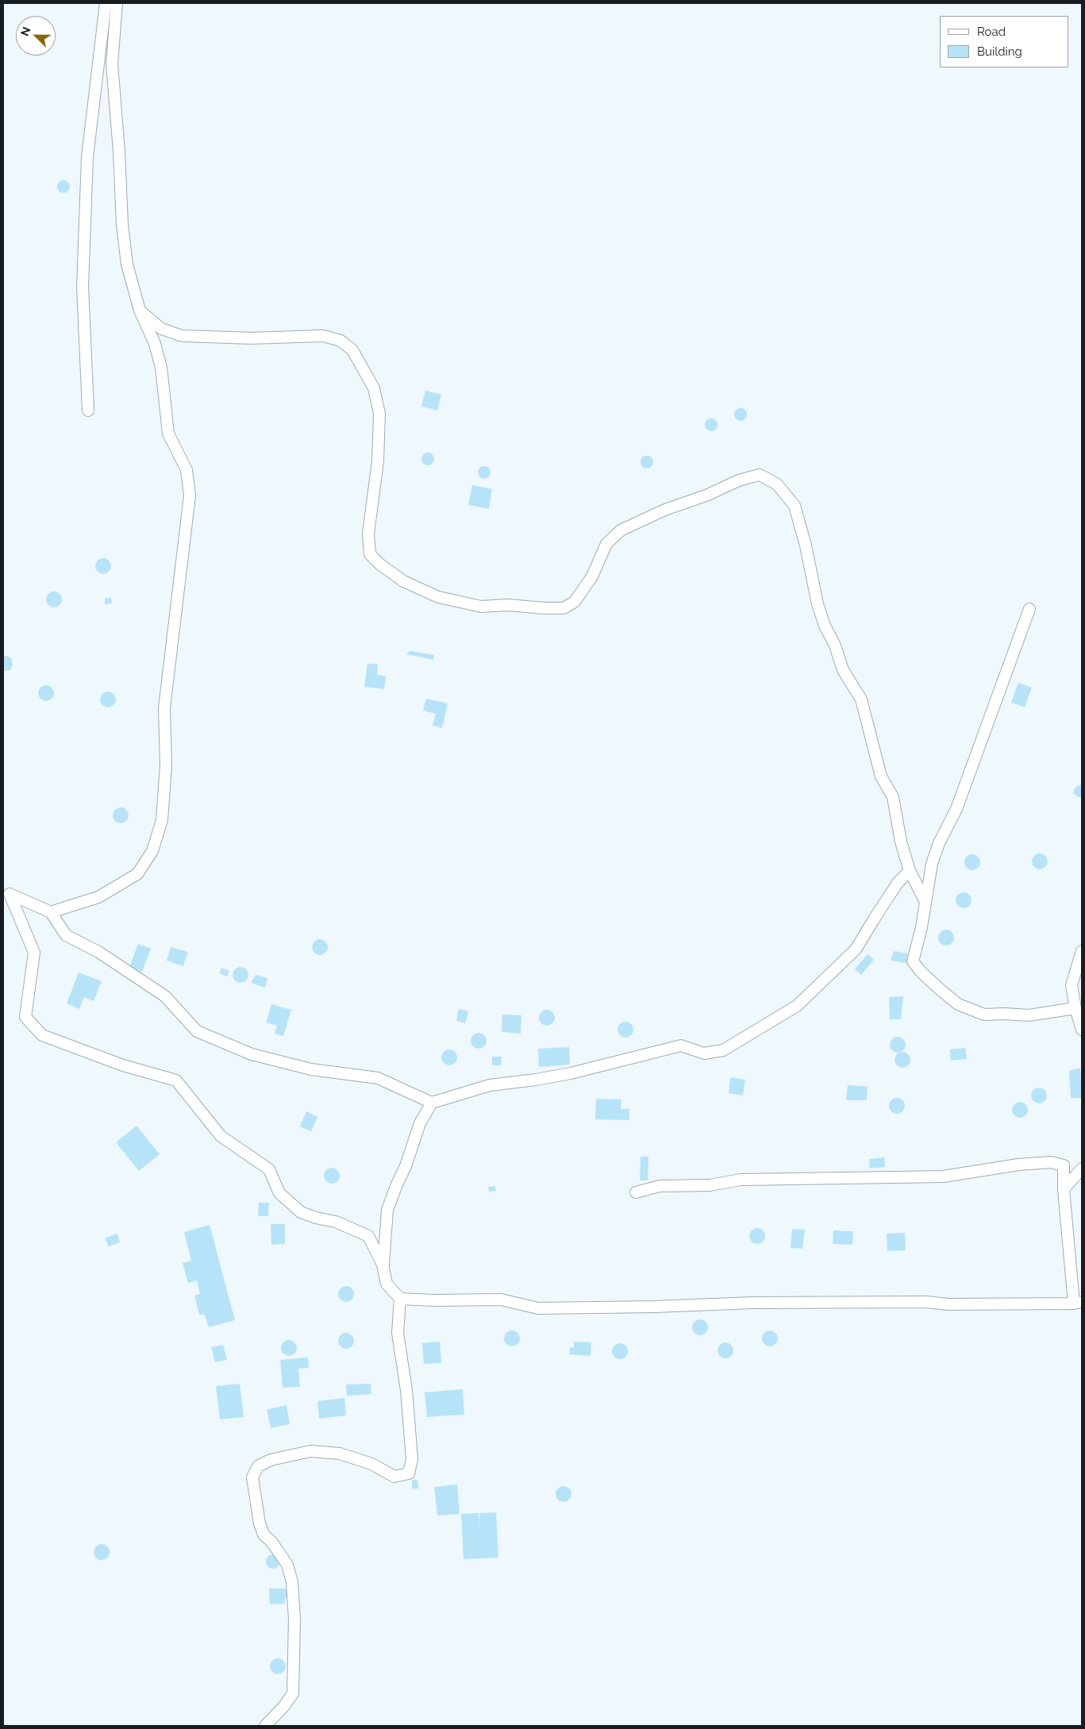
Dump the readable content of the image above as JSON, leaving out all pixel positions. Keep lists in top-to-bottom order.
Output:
{
  "legend": ["Road", "Building"],
  "north": "top left"
}
